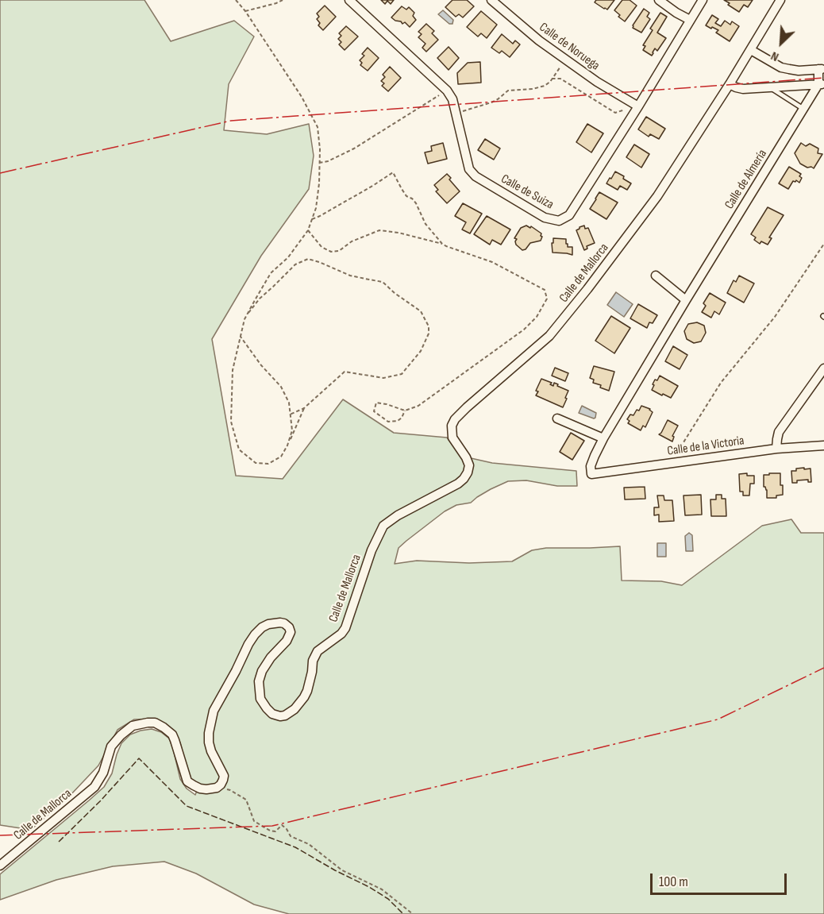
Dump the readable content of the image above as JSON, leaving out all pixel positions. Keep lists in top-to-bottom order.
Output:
{
  "streets": {
    "street": [
      "Calle de Noruega",
      "Calle de Almería",
      "Calle de Suiza",
      "Calle de Mallorca",
      "Calle de la Victoria"
    ]
  },
  "crossings": [
    ["Calle de Noruega", "Calle de Suiza"],
    ["Calle de Almería", "Calle de la Victoria"]
  ],
  "scale_bar": "100 m",
  "north": "bottom left"
}
